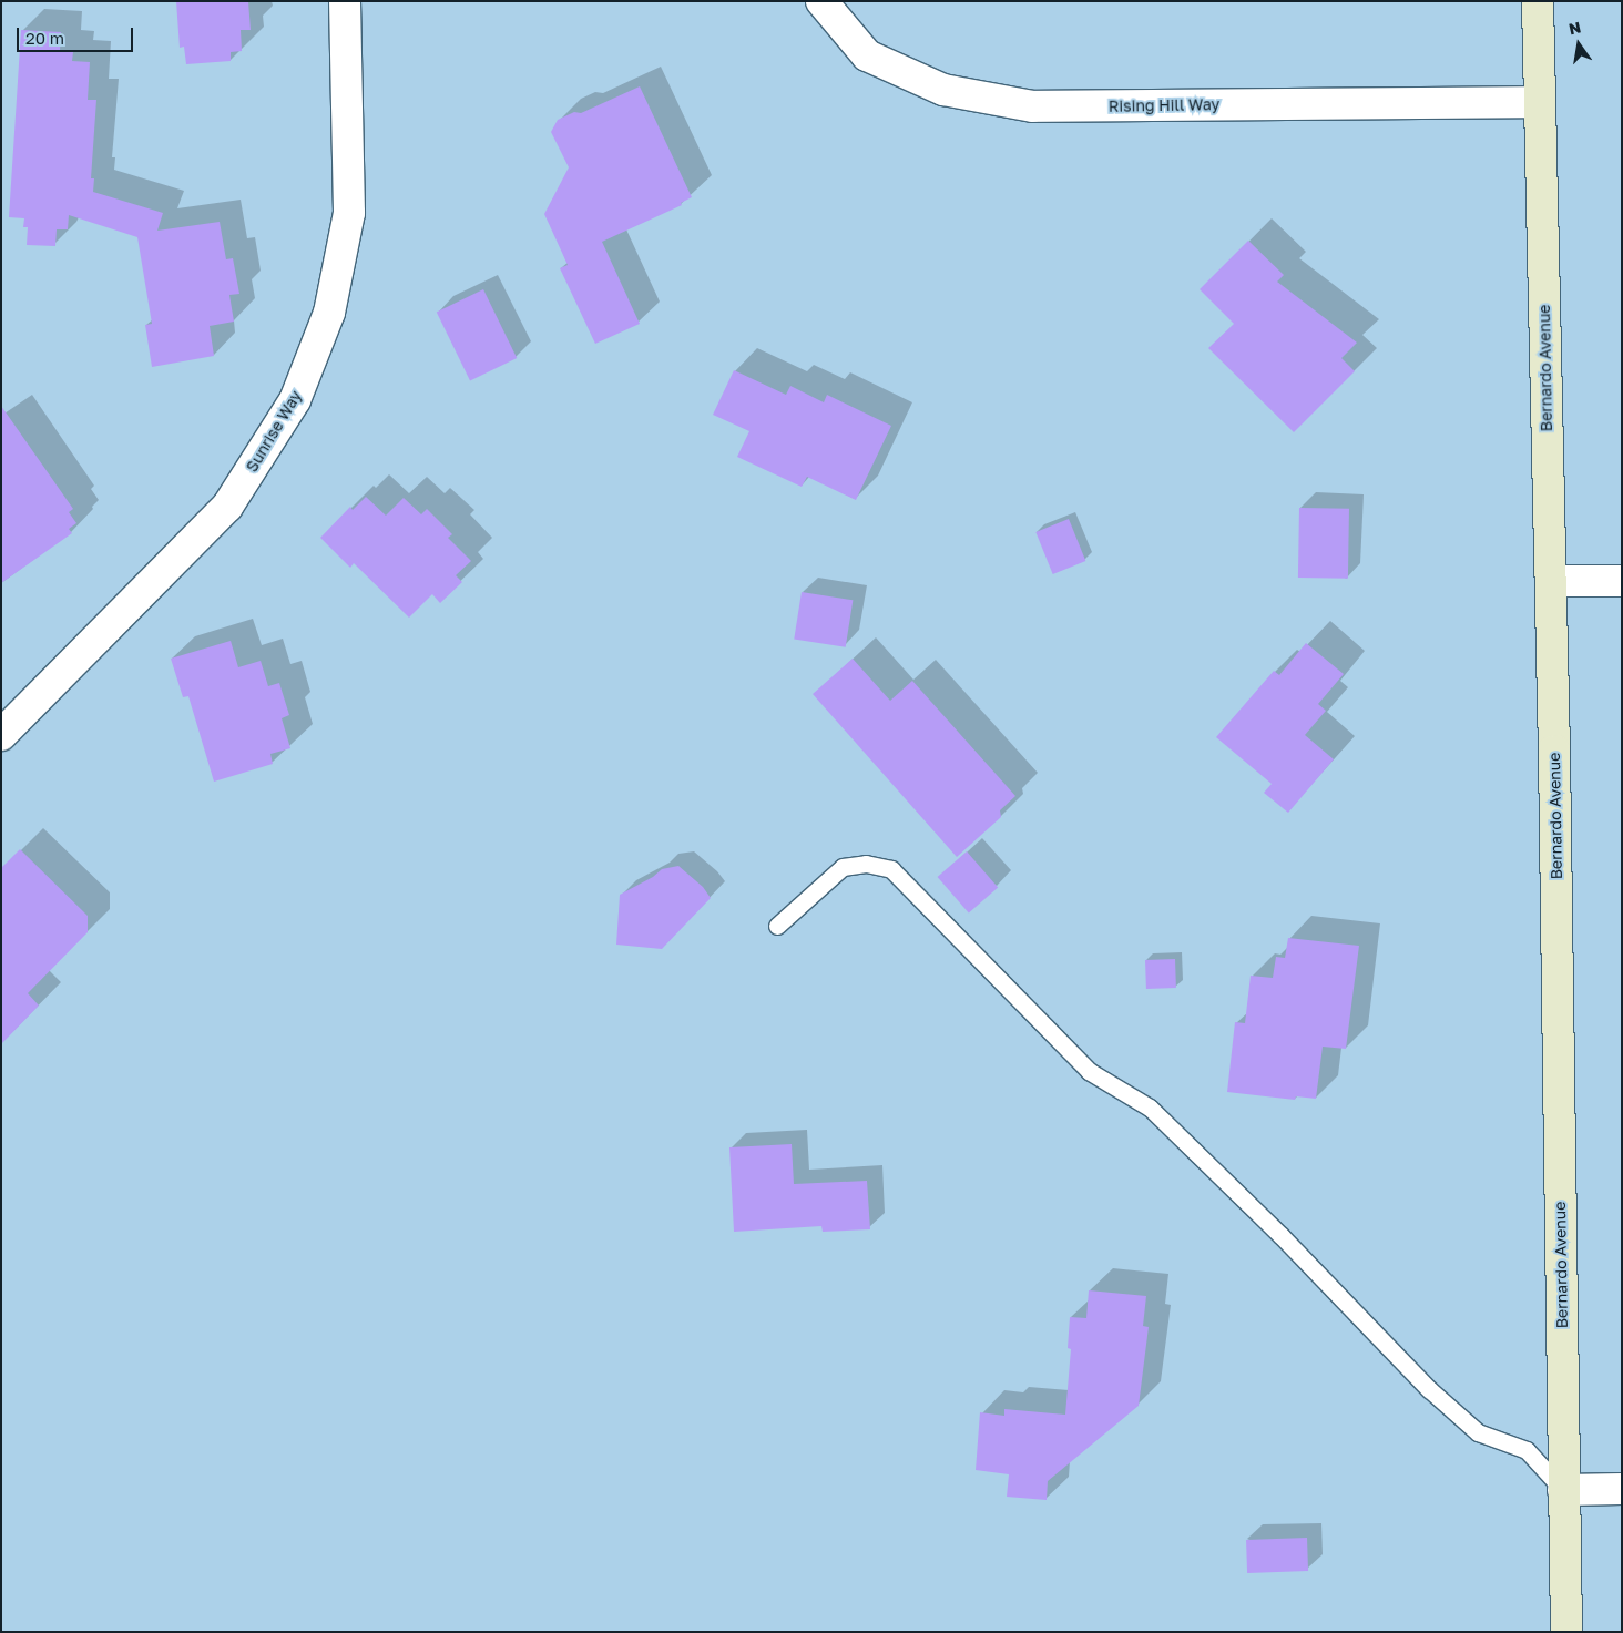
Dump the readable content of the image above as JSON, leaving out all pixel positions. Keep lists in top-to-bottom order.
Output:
{
  "streets": {
    "street": ["Rising Hill Way", "Bernardo Avenue", "Sunrise Way"]
  },
  "crossings": [
    ["Rising Hill Way", "Bernardo Avenue"]
  ],
  "scale_bar": "20 m",
  "north": "top"
}
